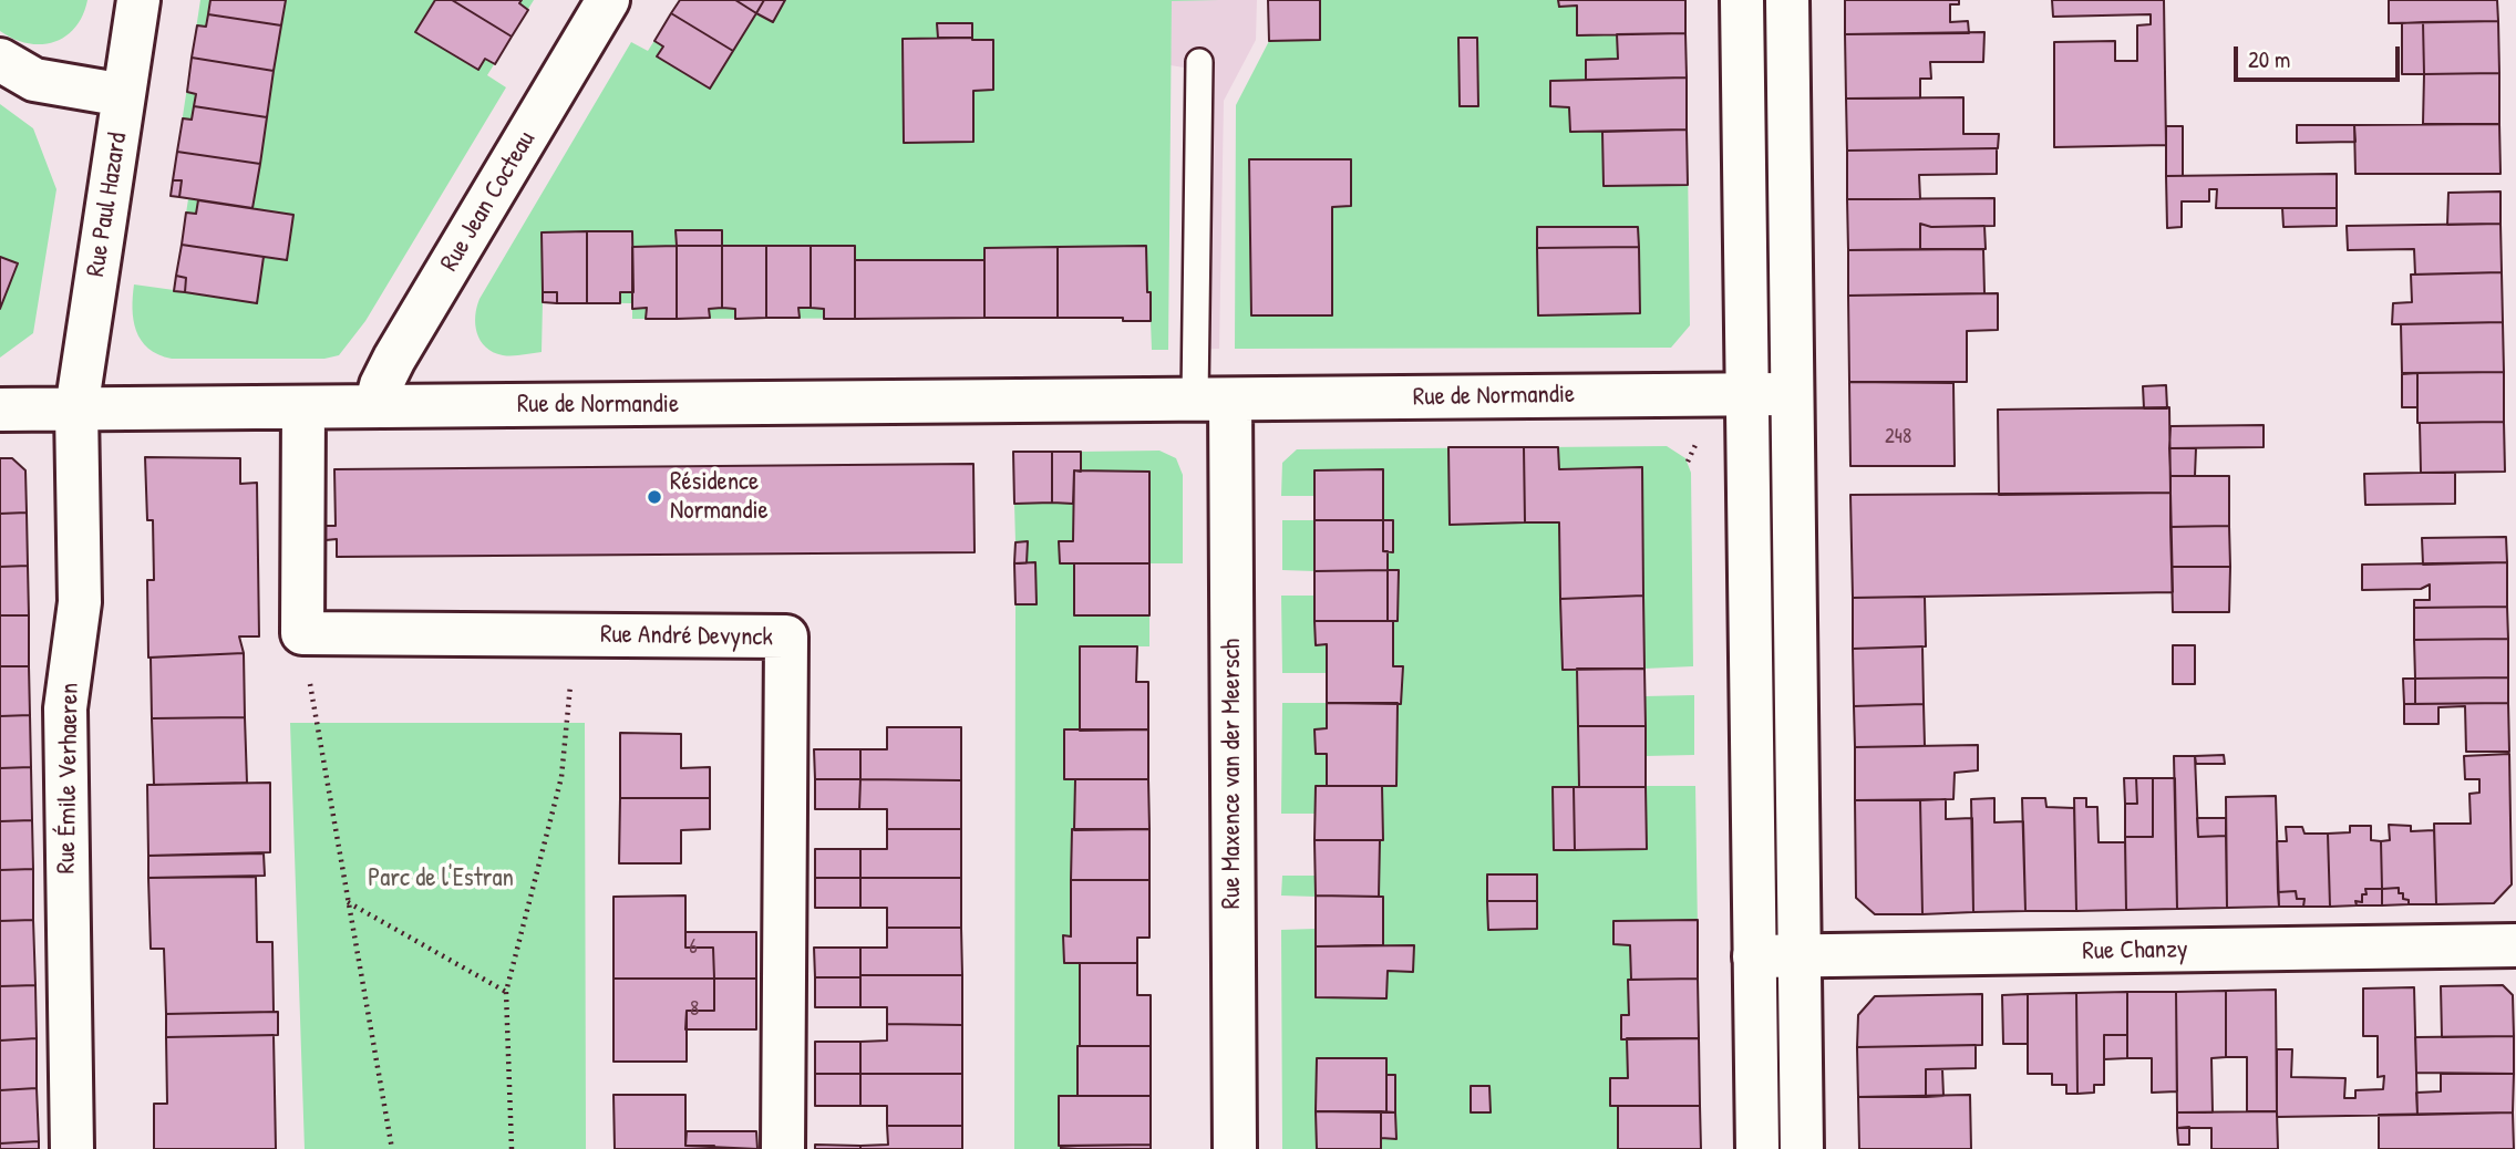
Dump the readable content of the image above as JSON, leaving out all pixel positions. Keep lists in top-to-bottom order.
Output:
{
  "streets": {
    "street": [
      "Rue Jean Cocteau",
      "Rue Paul Hazard",
      "Rue de Normandie",
      "Rue André Devynck",
      "Rue Maxence van der Meersch",
      "Rue Émile Verhaeren",
      "Rue Chanzy"
    ]
  },
  "crossings": [
    ["Rue Jean Cocteau", "Rue de Normandie"],
    ["Rue Paul Hazard", "Rue de Normandie"],
    ["Rue Paul Hazard", "Rue Émile Verhaeren"],
    ["Rue de Normandie", "Rue Maxence van der Meersch"],
    ["Rue de Normandie", "Rue Émile Verhaeren"]
  ],
  "parks": ["Parc de l'Estran"],
  "places": ["Résidence Normandie"],
  "house_numbers": ["248", "6", "8"],
  "scale_bar": "20 m"
}
